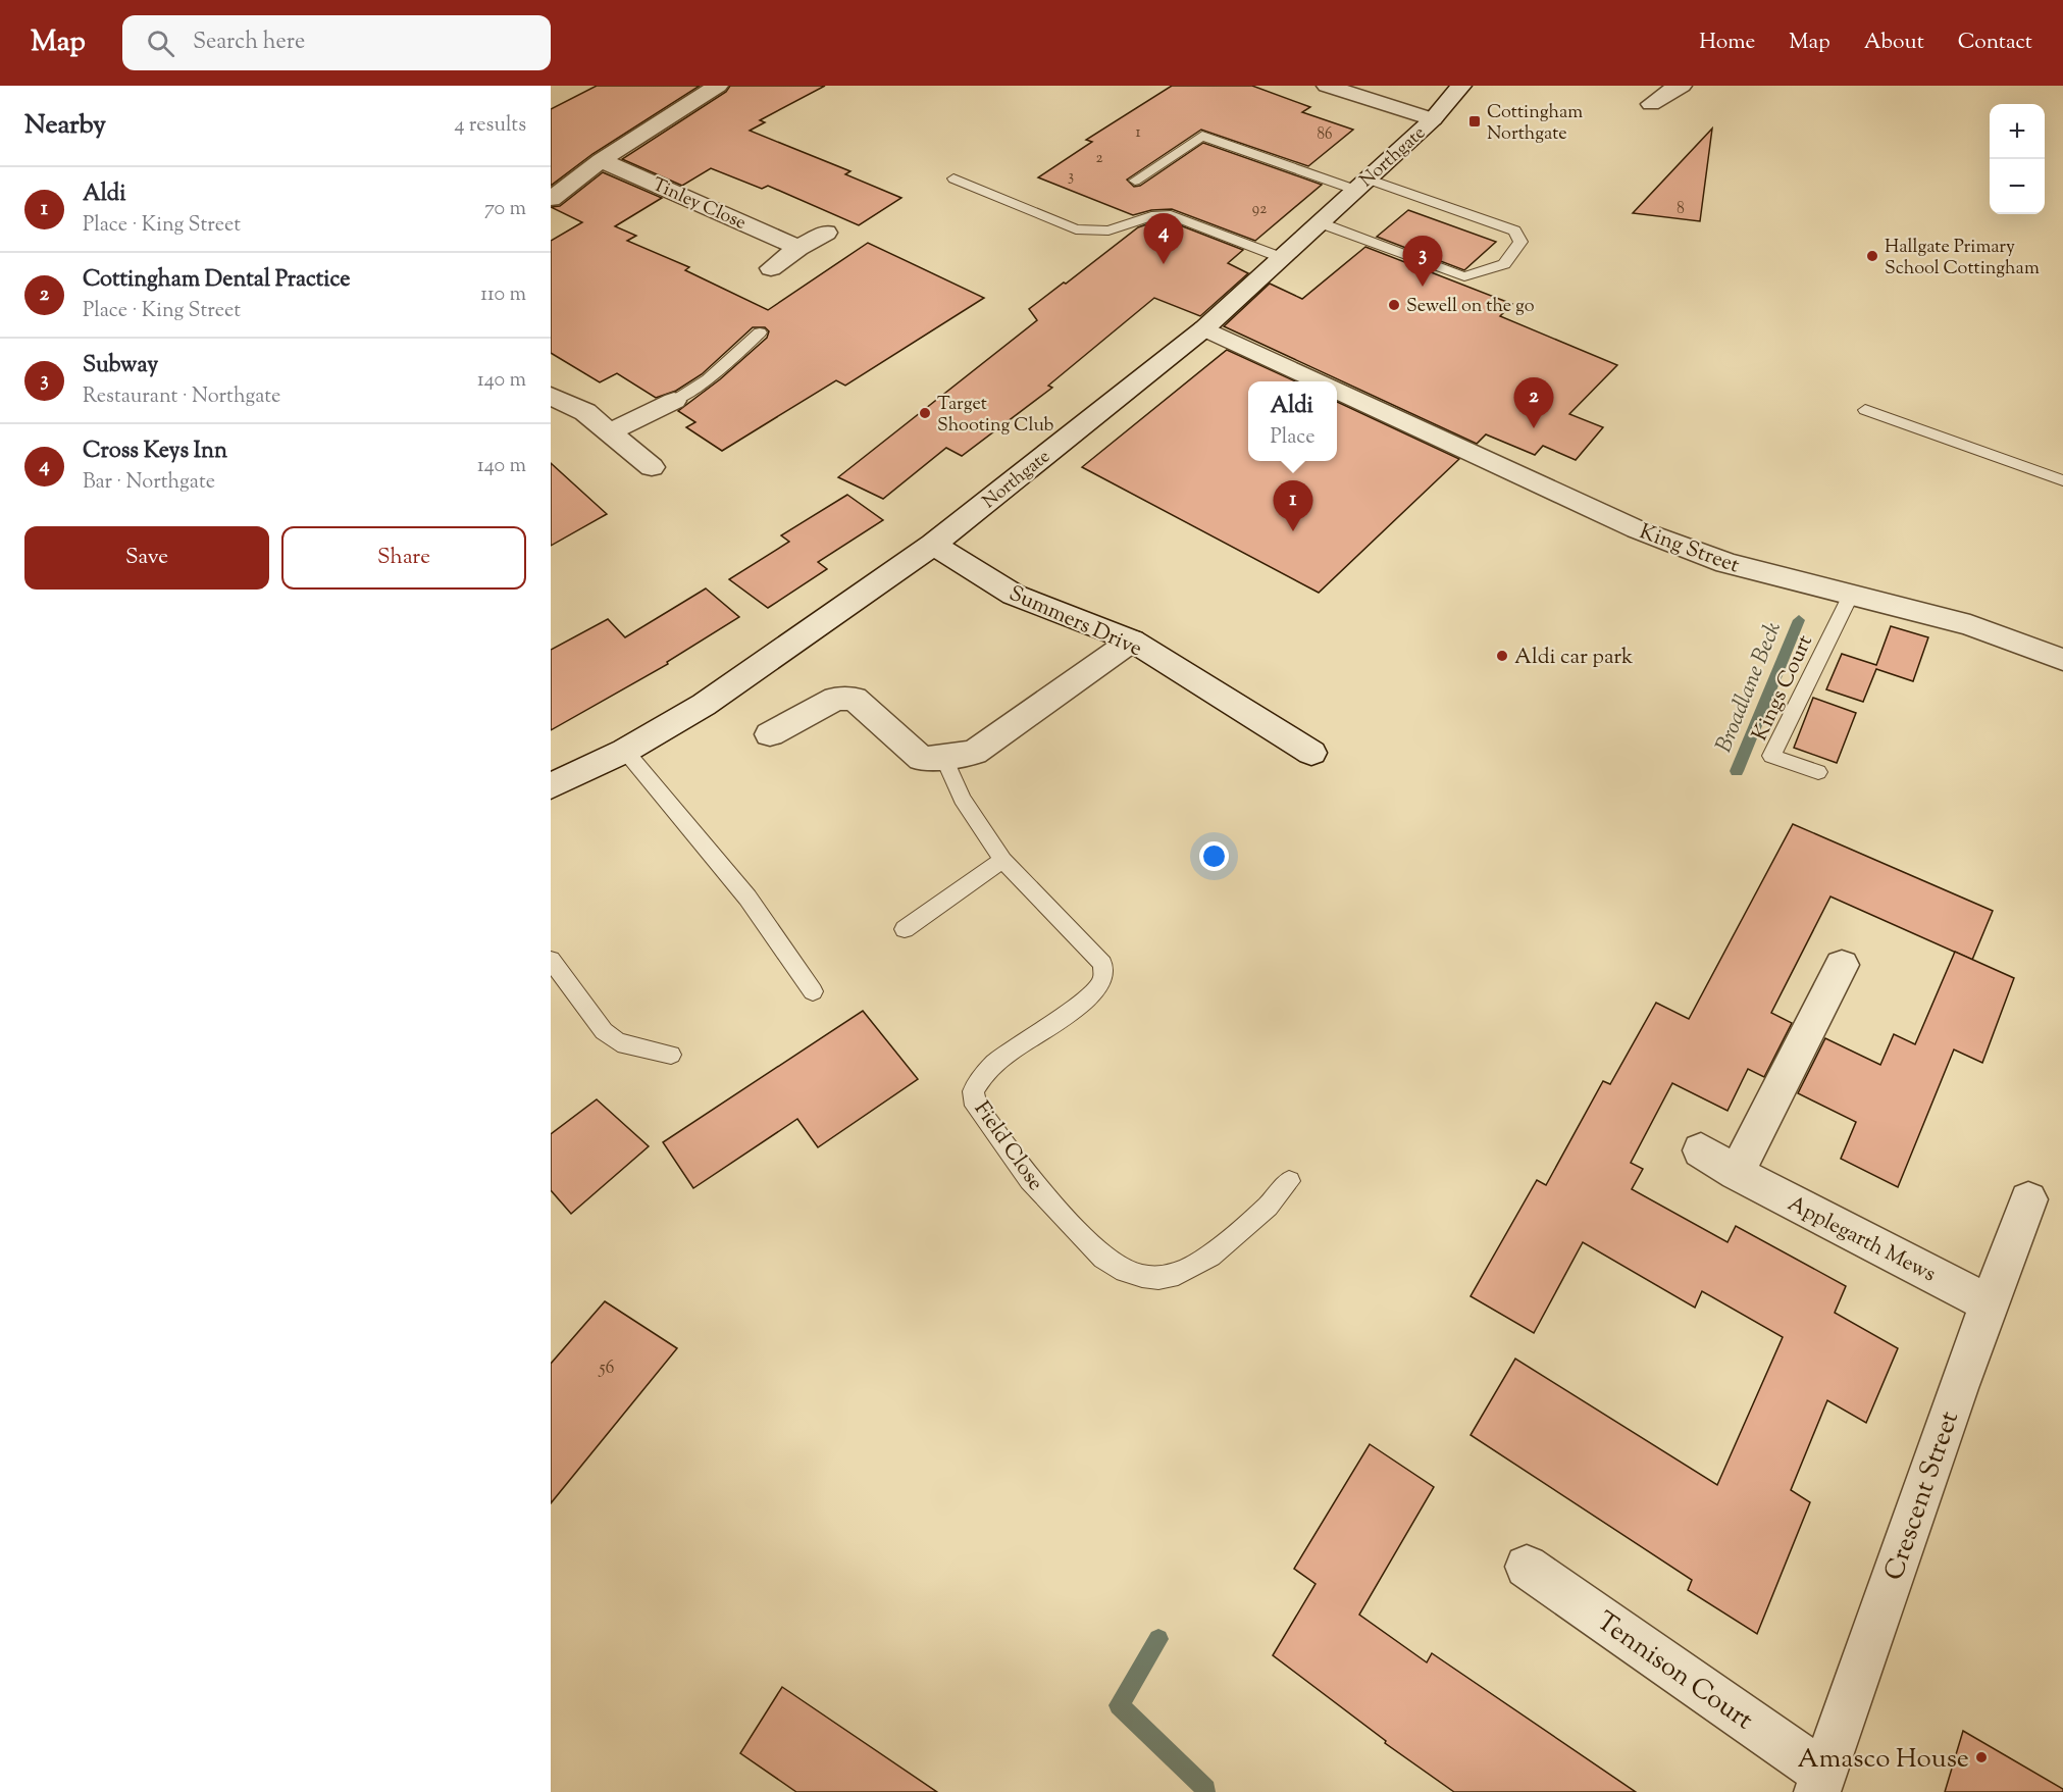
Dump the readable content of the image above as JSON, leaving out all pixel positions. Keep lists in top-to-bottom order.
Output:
{
  "streets": {
    "street": [
      "Northgate",
      "Tinley Close",
      "King Street",
      "Summers Drive",
      "Applegarth Mews",
      "Crescent Street",
      "Tennison Court"
    ],
    "lane": ["Kings Court", "Field Close"]
  },
  "crossings": [
    ["Northgate", "Summers Drive"],
    ["King Street", "Kings Court"],
    ["Applegarth Mews", "Crescent Street"],
    ["Crescent Street", "Tennison Court"]
  ],
  "water": ["Broadlane Beck"],
  "places": {
    "transit": ["Cottingham Northgate"],
    "other": [
      "Hallgate Primary School Cottingham",
      "Sewell on the go",
      "Target Shooting Club",
      "Aldi car park",
      "Amasco House"
    ]
  },
  "house_numbers": [
    "1",
    "86",
    "2",
    "3",
    "92",
    "8",
    "56"
  ],
  "page": {
    "header": "Map",
    "search": "Search here",
    "nav": [
      "Home",
      "Map",
      "About",
      "Contact"
    ],
    "heading": ["Nearby", "4 results"],
    "map_buttons": ["+", "−"],
    "list": [
      {
        "mark": "1",
        "name": "Aldi",
        "note": "Place · King Street",
        "value": "70 m"
      },
      {
        "mark": "2",
        "name": "Cottingham Dental Practice",
        "note": "Place · King Street",
        "value": "110 m"
      },
      {
        "mark": "3",
        "name": "Subway",
        "note": "Restaurant · Northgate",
        "value": "140 m"
      },
      {
        "mark": "4",
        "name": "Cross Keys Inn",
        "note": "Bar · Northgate",
        "value": "140 m"
      }
    ],
    "pins": [
      "4",
      "3",
      "2",
      "1"
    ],
    "popup": ["Aldi", "Place"],
    "buttons": ["Save", "Share"]
  }
}
